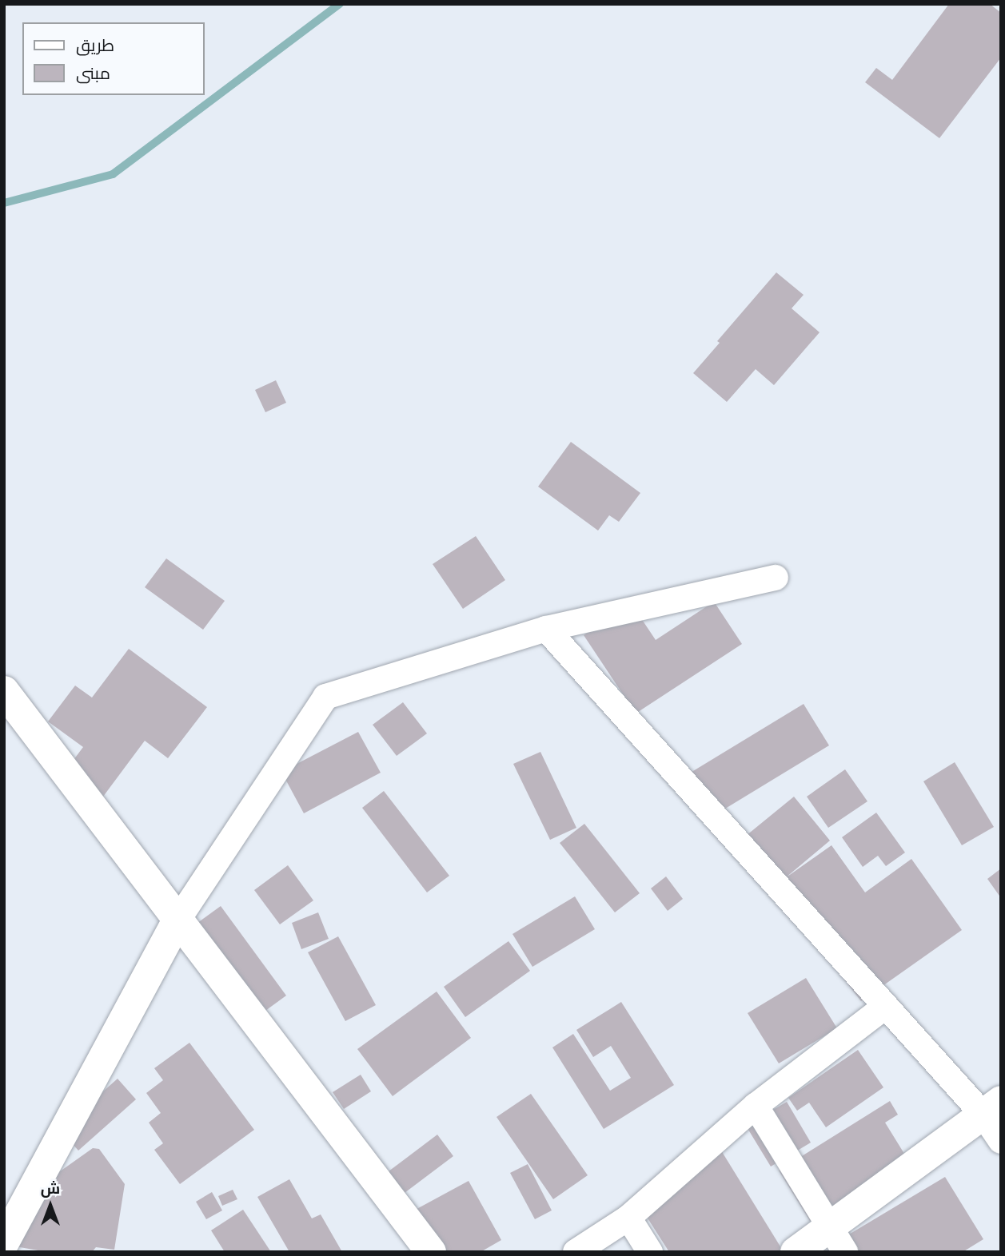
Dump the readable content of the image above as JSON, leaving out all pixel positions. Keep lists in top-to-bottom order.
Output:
{
  "legend": ["طريق", "مبنى"],
  "north": "top"
}
